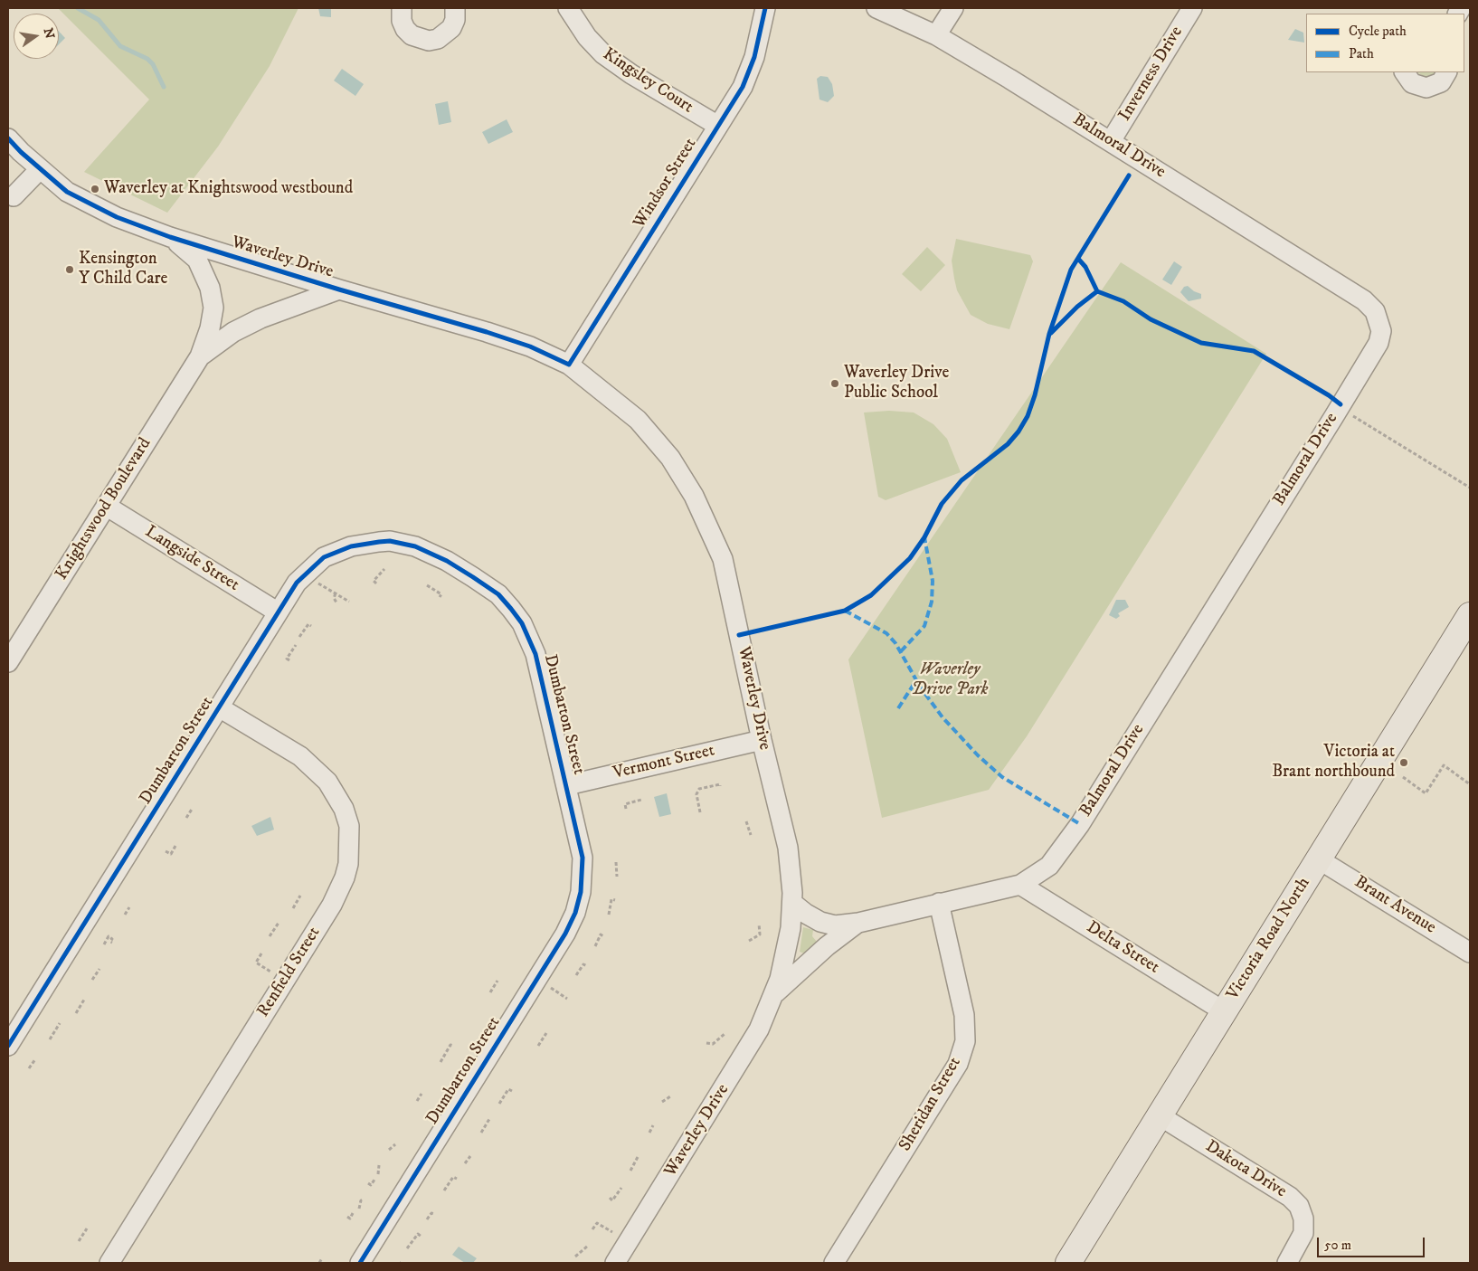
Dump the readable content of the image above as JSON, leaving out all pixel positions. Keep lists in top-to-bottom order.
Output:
{
  "streets": {
    "main road": ["Victoria Road North"],
    "street": [
      "Inverness Drive",
      "Kingsley Court",
      "Balmoral Drive",
      "Windsor Street",
      "Waverley Drive",
      "Knightswood Boulevard",
      "Langside Street",
      "Dumbarton Street",
      "Vermont Street",
      "Brant Avenue",
      "Delta Street",
      "Renfield Street",
      "Sheridan Street",
      "Dakota Drive"
    ]
  },
  "crossings": [
    ["Inverness Drive", "Balmoral Drive"],
    ["Kingsley Court", "Windsor Street"],
    ["Balmoral Drive", "Waverley Drive"],
    ["Balmoral Drive", "Delta Street"],
    ["Balmoral Drive", "Sheridan Street"],
    ["Windsor Street", "Waverley Drive"],
    ["Waverley Drive", "Knightswood Boulevard"],
    ["Waverley Drive", "Vermont Street"],
    ["Knightswood Boulevard", "Langside Street"],
    ["Langside Street", "Dumbarton Street"],
    ["Dumbarton Street", "Vermont Street"],
    ["Dumbarton Street", "Renfield Street"],
    ["Brant Avenue", "Victoria Road North"],
    ["Victoria Road North", "Delta Street"],
    ["Victoria Road North", "Dakota Drive"]
  ],
  "parks": ["Waverley Drive Park"],
  "places": [
    "Waverley at Knightswood westbound",
    "Kensington Y Child Care",
    "Waverley Drive Public School",
    "Victoria at Brant northbound"
  ],
  "legend": ["Cycle path", "Path"],
  "scale_bar": "50 m",
  "north": "right"
}
